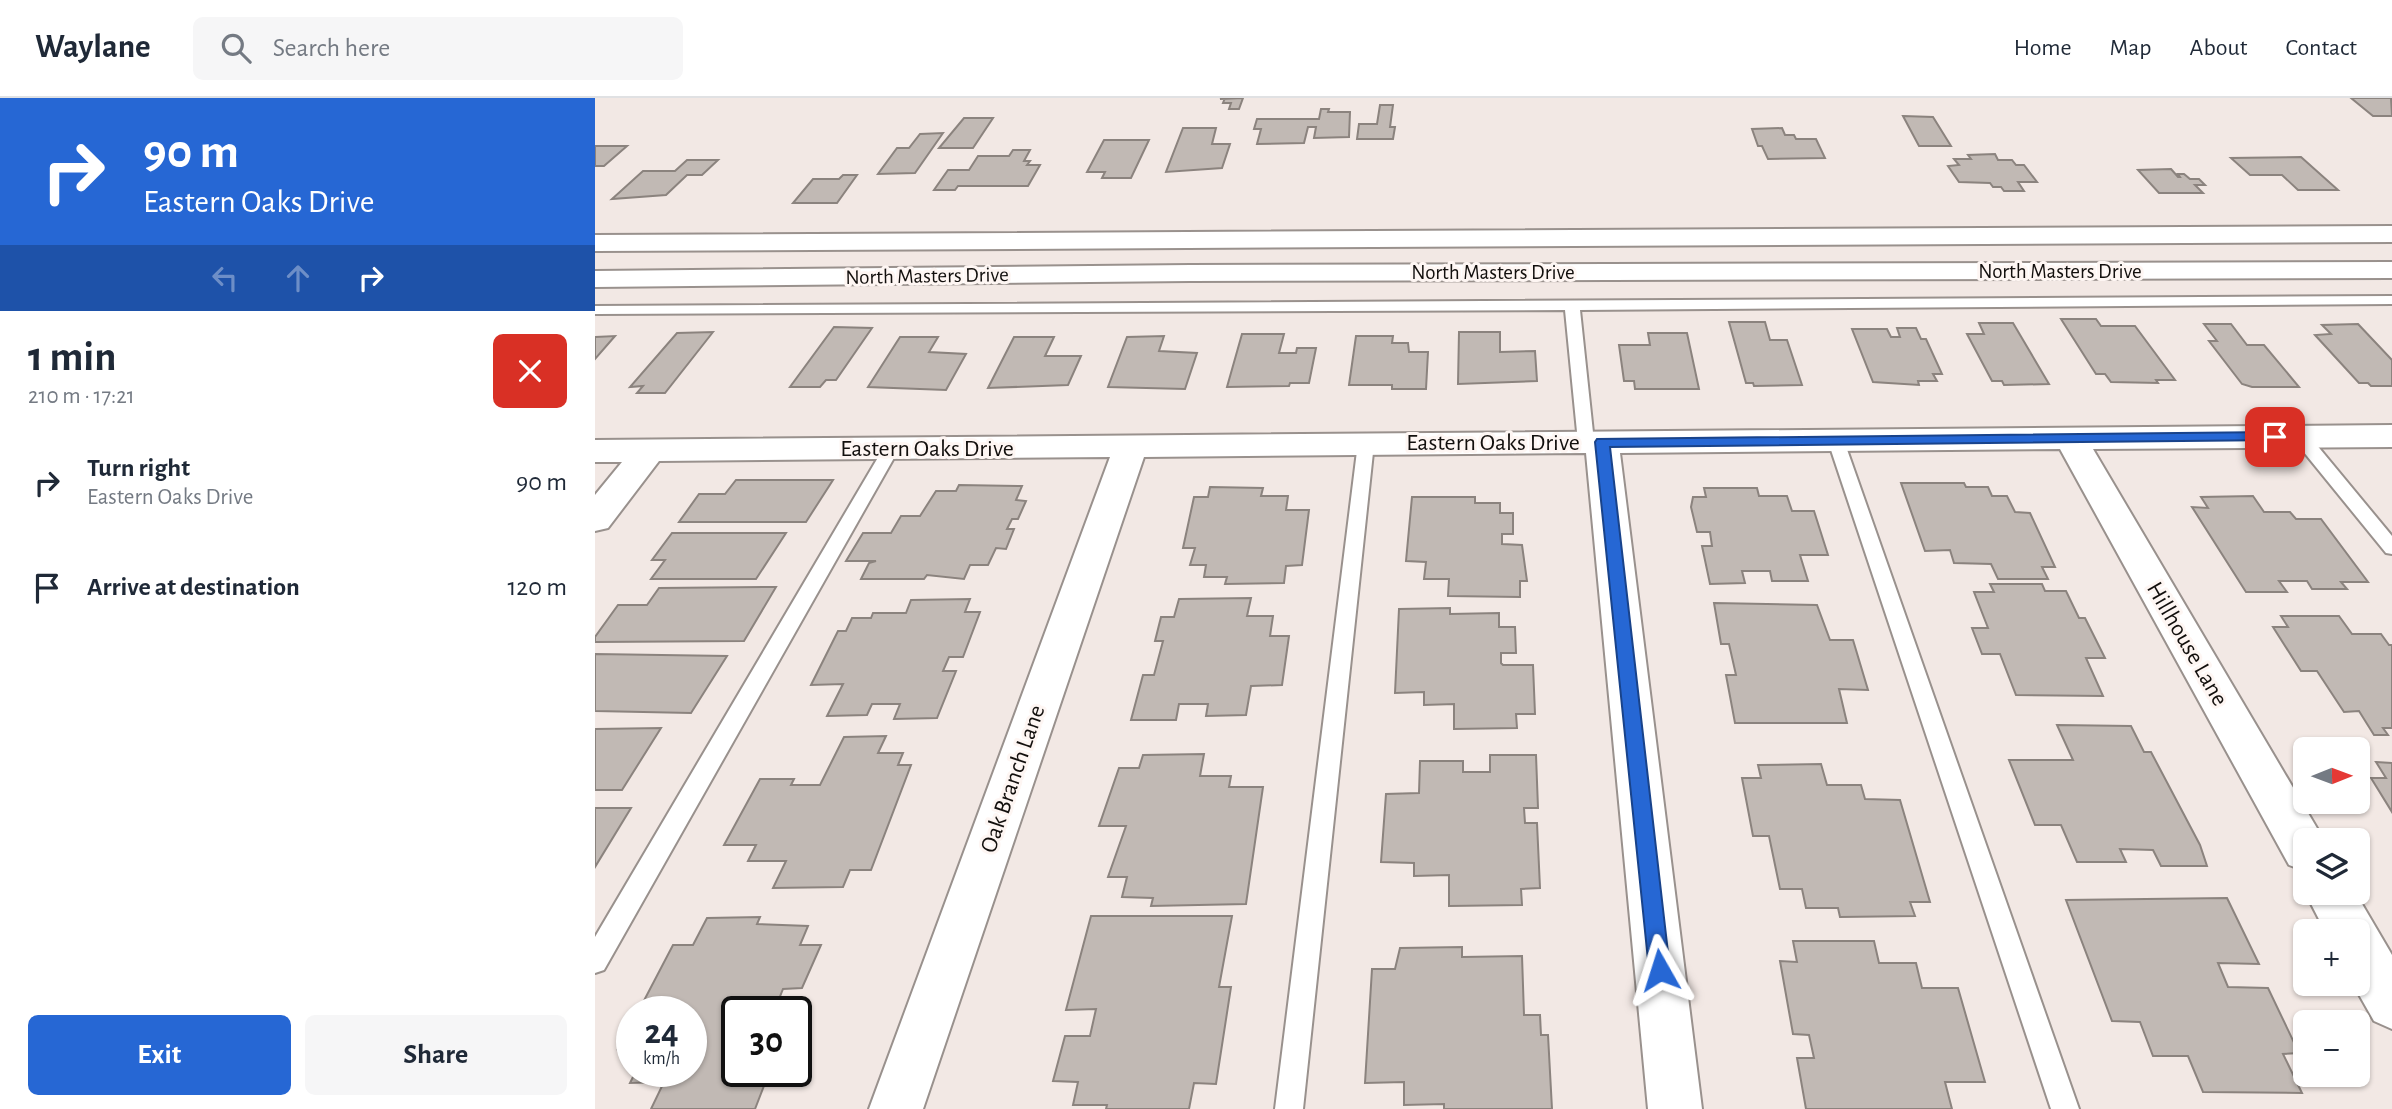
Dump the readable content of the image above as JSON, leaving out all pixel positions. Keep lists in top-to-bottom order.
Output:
{
  "streets": {
    "main road": [
      "North Masters Drive",
      "Eastern Oaks Drive",
      "Hillhouse Lane",
      "Oak Branch Lane"
    ]
  },
  "crossings": [
    ["Eastern Oaks Drive", "Hillhouse Lane"],
    ["Eastern Oaks Drive", "Oak Branch Lane"]
  ],
  "north": "right",
  "page": {
    "header": "Waylane",
    "search": "Search here",
    "nav": [
      "Home",
      "Map",
      "About",
      "Contact"
    ],
    "turn": ["90 m", "Eastern Oaks Drive"],
    "heading": ["1 min", "210 m · 17:21"],
    "list": [
      {
        "name": "Turn right",
        "note": "Eastern Oaks Drive",
        "value": "90 m"
      },
      {
        "name": "Arrive at destination",
        "value": "120 m"
      }
    ],
    "map_buttons": ["+", "−"],
    "speed": "24 km/h",
    "limit": "30",
    "buttons": ["Exit", "Share"]
  }
}
